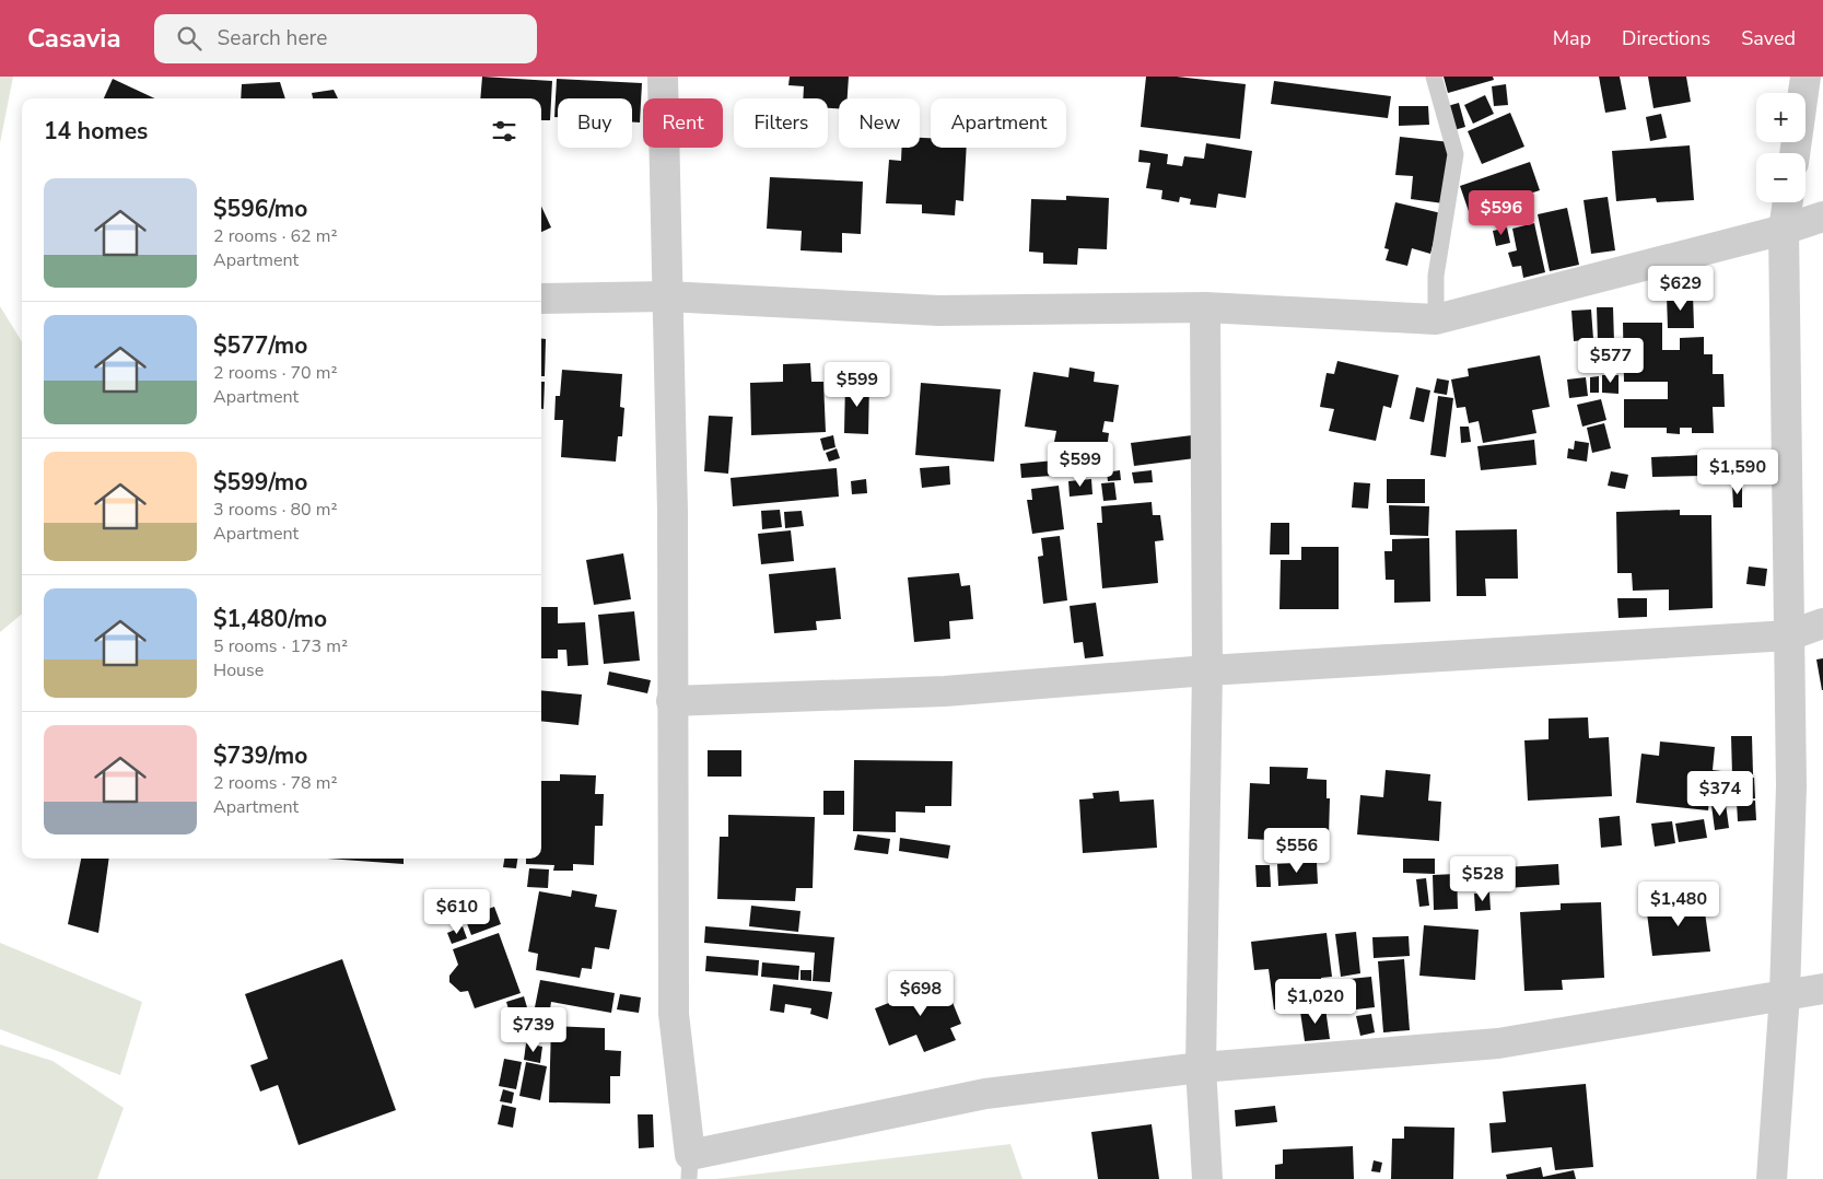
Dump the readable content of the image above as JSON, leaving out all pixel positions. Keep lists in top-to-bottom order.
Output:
{
  "page": {
    "header": "Casavia",
    "search": "Search here",
    "nav": ["Map", "Directions", "Saved"],
    "map_buttons": ["+", "−"],
    "chip": [
      "Buy",
      "Rent",
      "Filters",
      "New",
      "Apartment"
    ],
    "heading": "14 homes",
    "list": [
      {
        "name": "$596/mo",
        "note": "2 rooms · 62 m² · Apartment"
      },
      {
        "name": "$577/mo",
        "note": "2 rooms · 70 m² · Apartment"
      },
      {
        "name": "$599/mo",
        "note": "3 rooms · 80 m² · Apartment"
      },
      {
        "name": "$1,480/mo",
        "note": "5 rooms · 173 m² · House"
      },
      {
        "name": "$739/mo",
        "note": "2 rooms · 78 m² · Apartment"
      }
    ],
    "price": [
      "$596",
      "$629",
      "$577",
      "$599",
      "$599",
      "$1,590",
      "$374",
      "$556",
      "$528",
      "$1,480",
      "$610",
      "$698",
      "$1,020",
      "$739"
    ]
  }
}
